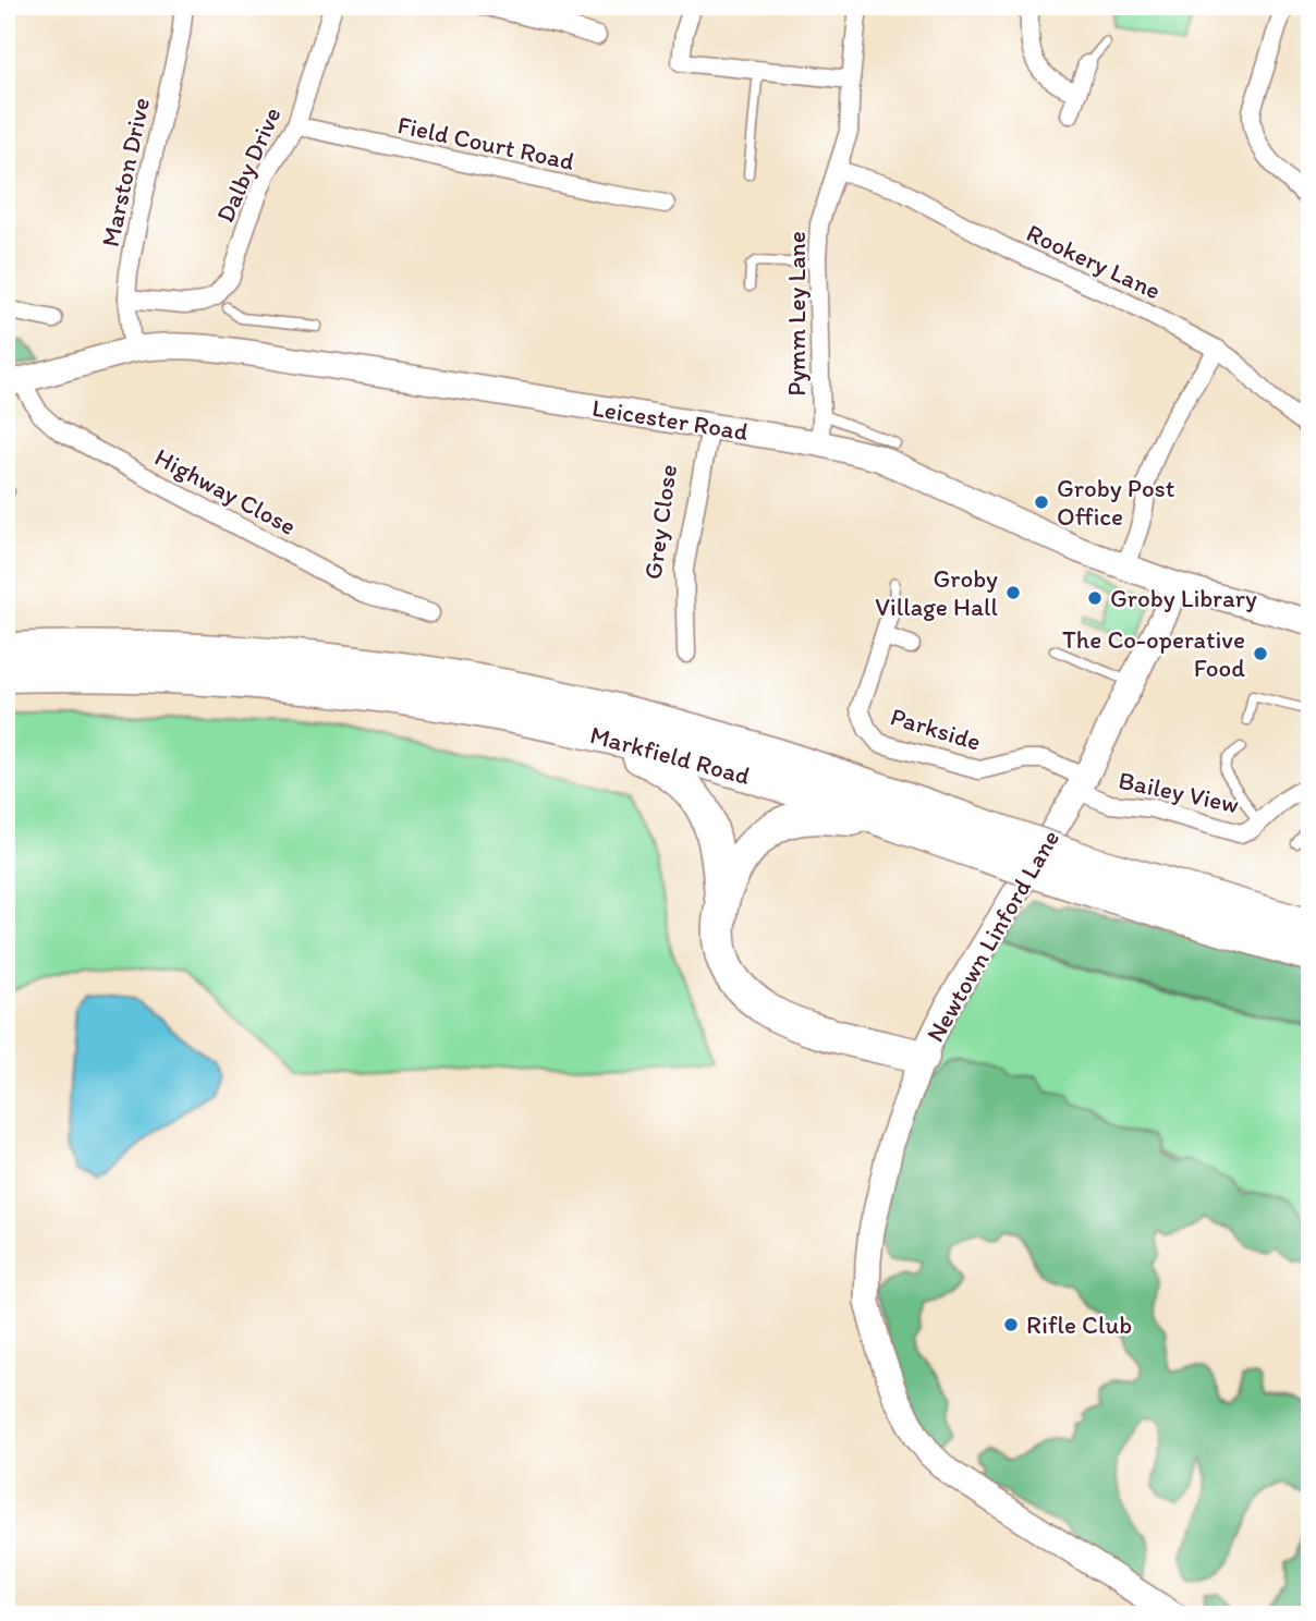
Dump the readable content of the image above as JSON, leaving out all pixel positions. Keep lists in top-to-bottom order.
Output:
{
  "streets": {
    "highway": ["Markfield Road"],
    "street": [
      "Field Court Road",
      "Dalby Drive",
      "Marston Drive",
      "Rookery Lane",
      "Pymm Ley Lane",
      "Leicester Road",
      "Highway Close",
      "Grey Close",
      "Parkside",
      "Bailey View",
      "Newtown Linford Lane"
    ]
  },
  "crossings": [
    ["Field Court Road", "Dalby Drive"],
    ["Marston Drive", "Leicester Road"],
    ["Rookery Lane", "Pymm Ley Lane"],
    ["Pymm Ley Lane", "Leicester Road"],
    ["Leicester Road", "Highway Close"],
    ["Leicester Road", "Grey Close"],
    ["Leicester Road", "Newtown Linford Lane"],
    ["Parkside", "Bailey View"],
    ["Parkside", "Newtown Linford Lane"],
    ["Bailey View", "Newtown Linford Lane"]
  ],
  "places": [
    "Groby Post Office",
    "Groby Village Hall",
    "Groby Library",
    "The Co-operative Food",
    "Rifle Club"
  ]
}
